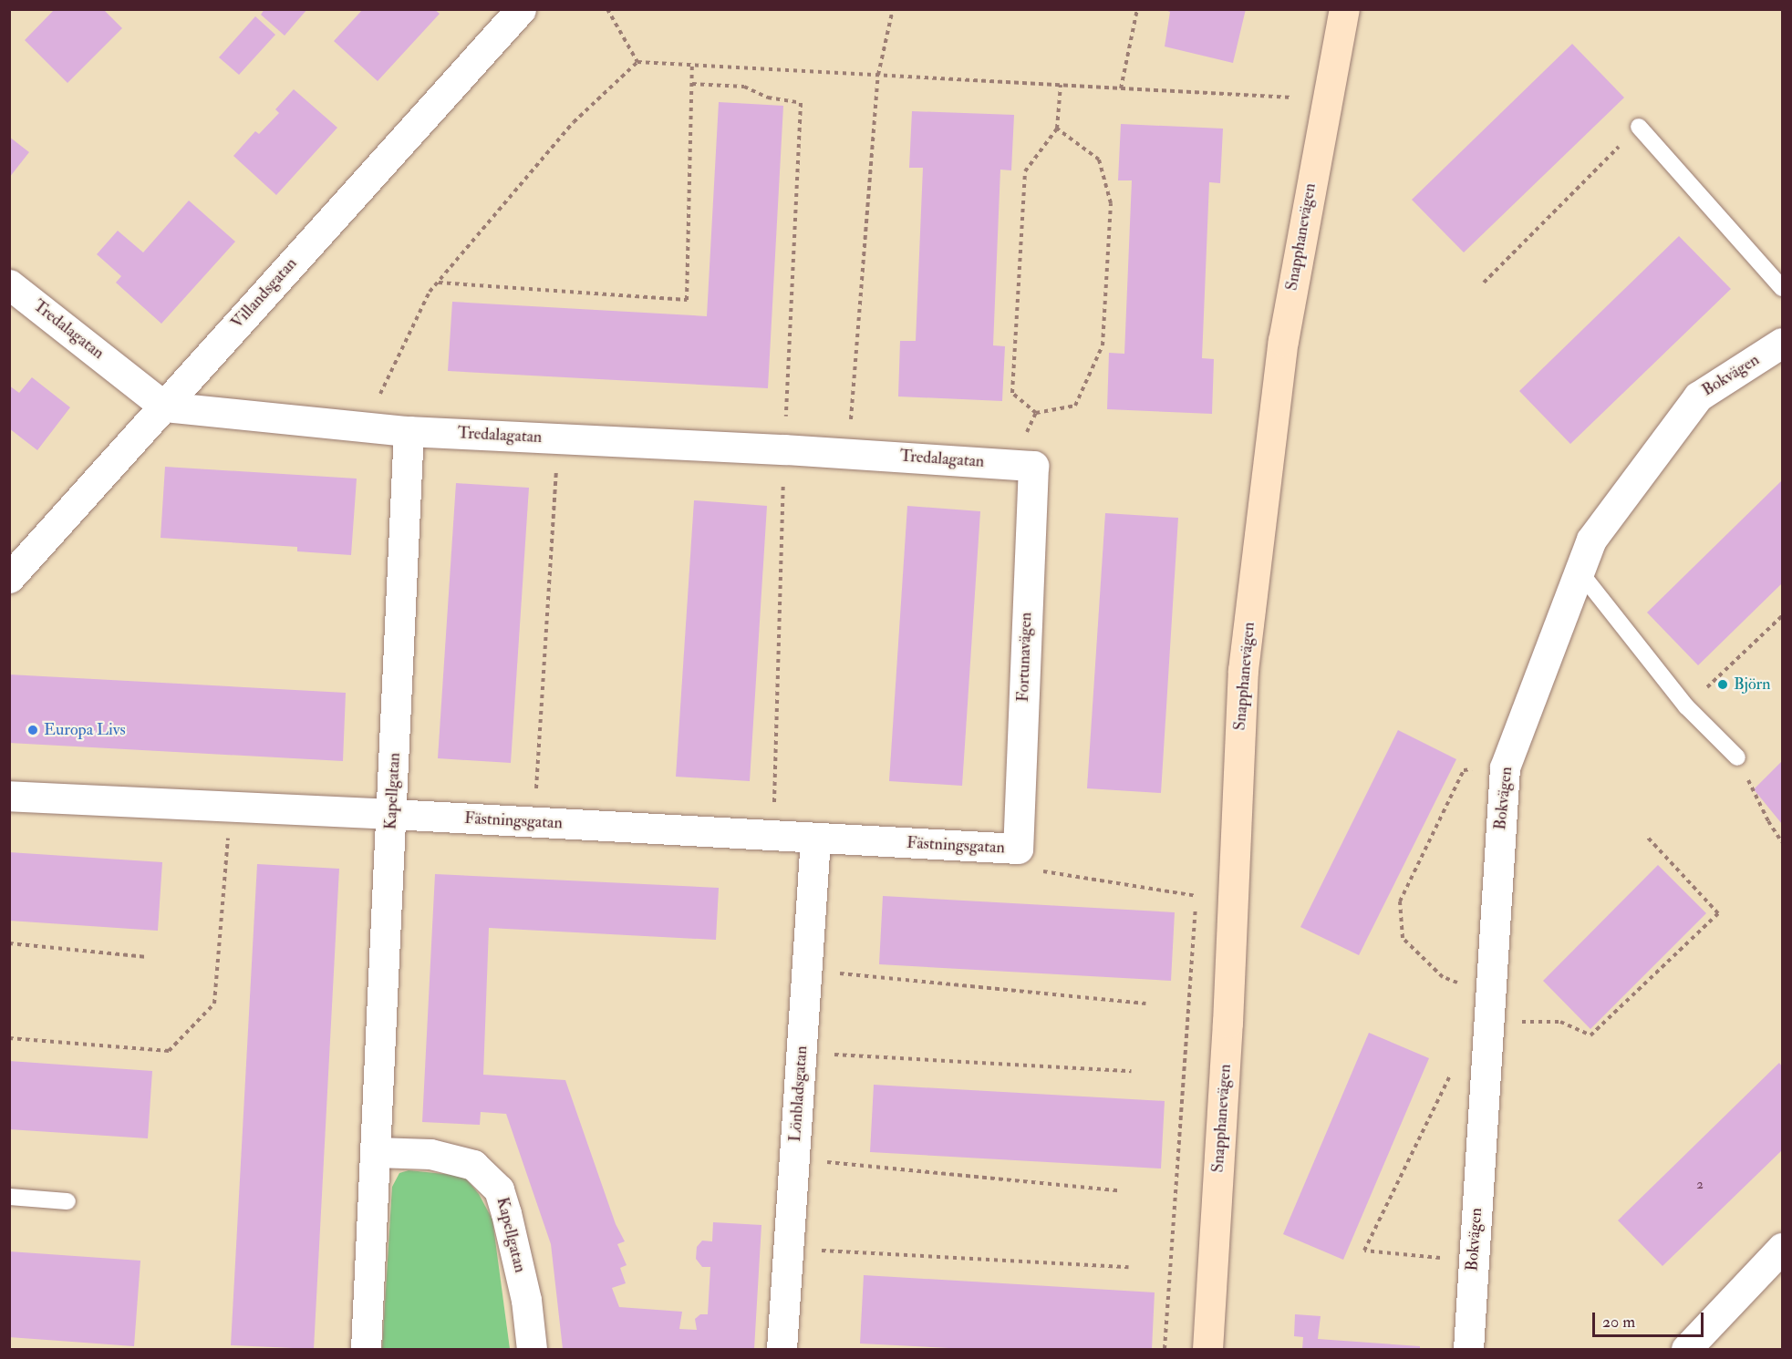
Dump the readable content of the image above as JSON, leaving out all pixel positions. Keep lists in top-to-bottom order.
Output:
{
  "streets": {
    "main road": ["Snapphanevägen"],
    "street": [
      "Villandsgatan",
      "Tredalagatan",
      "Bokvägen",
      "Fortunavägen",
      "Kapellgatan",
      "Fästningsgatan",
      "Lönbladsgatan"
    ]
  },
  "crossings": [
    ["Villandsgatan", "Tredalagatan"],
    ["Tredalagatan", "Fortunavägen"],
    ["Tredalagatan", "Kapellgatan"],
    ["Fortunavägen", "Fästningsgatan"],
    ["Kapellgatan", "Fästningsgatan"],
    ["Fästningsgatan", "Lönbladsgatan"]
  ],
  "places": ["Björn", "Europa Livs"],
  "house_numbers": ["2"],
  "scale_bar": "20 m"
}
